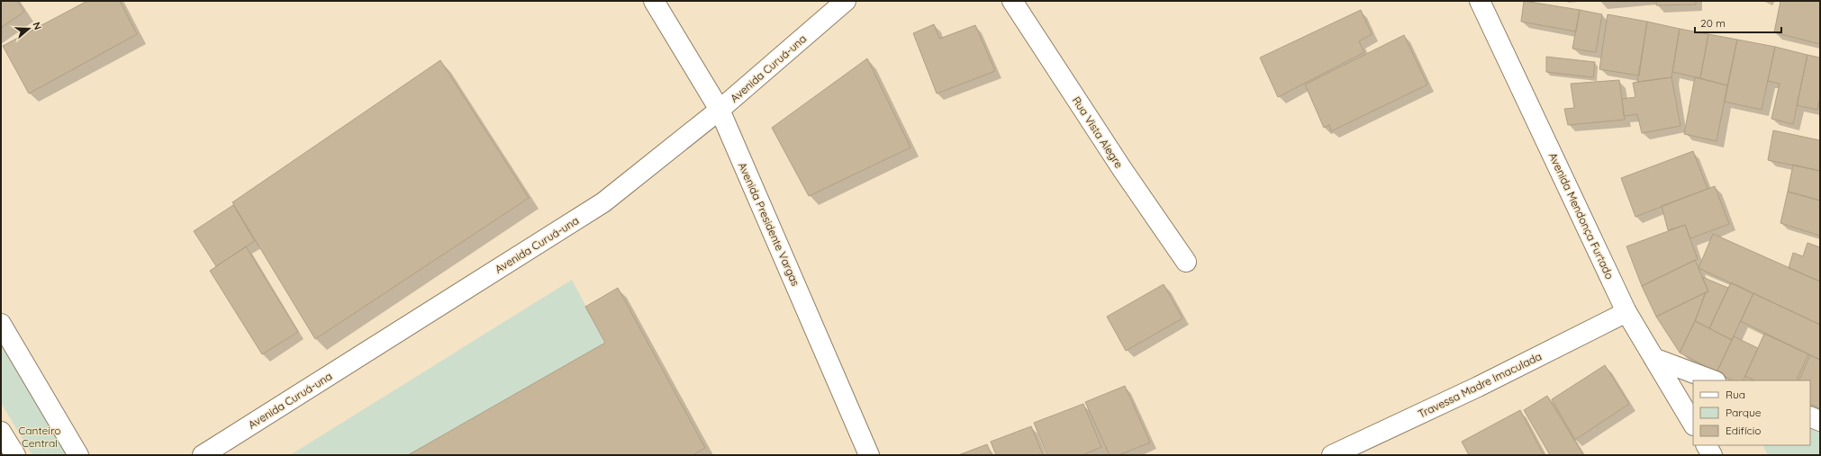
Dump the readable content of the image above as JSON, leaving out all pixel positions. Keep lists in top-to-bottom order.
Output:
{
  "streets": {
    "main road": [
      "Avenida Curuá-una",
      "Rua Vista Alegre",
      "Avenida Mendonça Furtado",
      "Avenida Presidente Vargas",
      "Travessa Madre Imaculada"
    ]
  },
  "crossings": [
    ["Avenida Curuá-una", "Avenida Presidente Vargas"],
    ["Avenida Mendonça Furtado", "Travessa Madre Imaculada"]
  ],
  "parks": ["Canteiro Central"],
  "legend": ["Rua", "Parque", "Edifício"],
  "scale_bar": "20 m",
  "north": "right"
}
